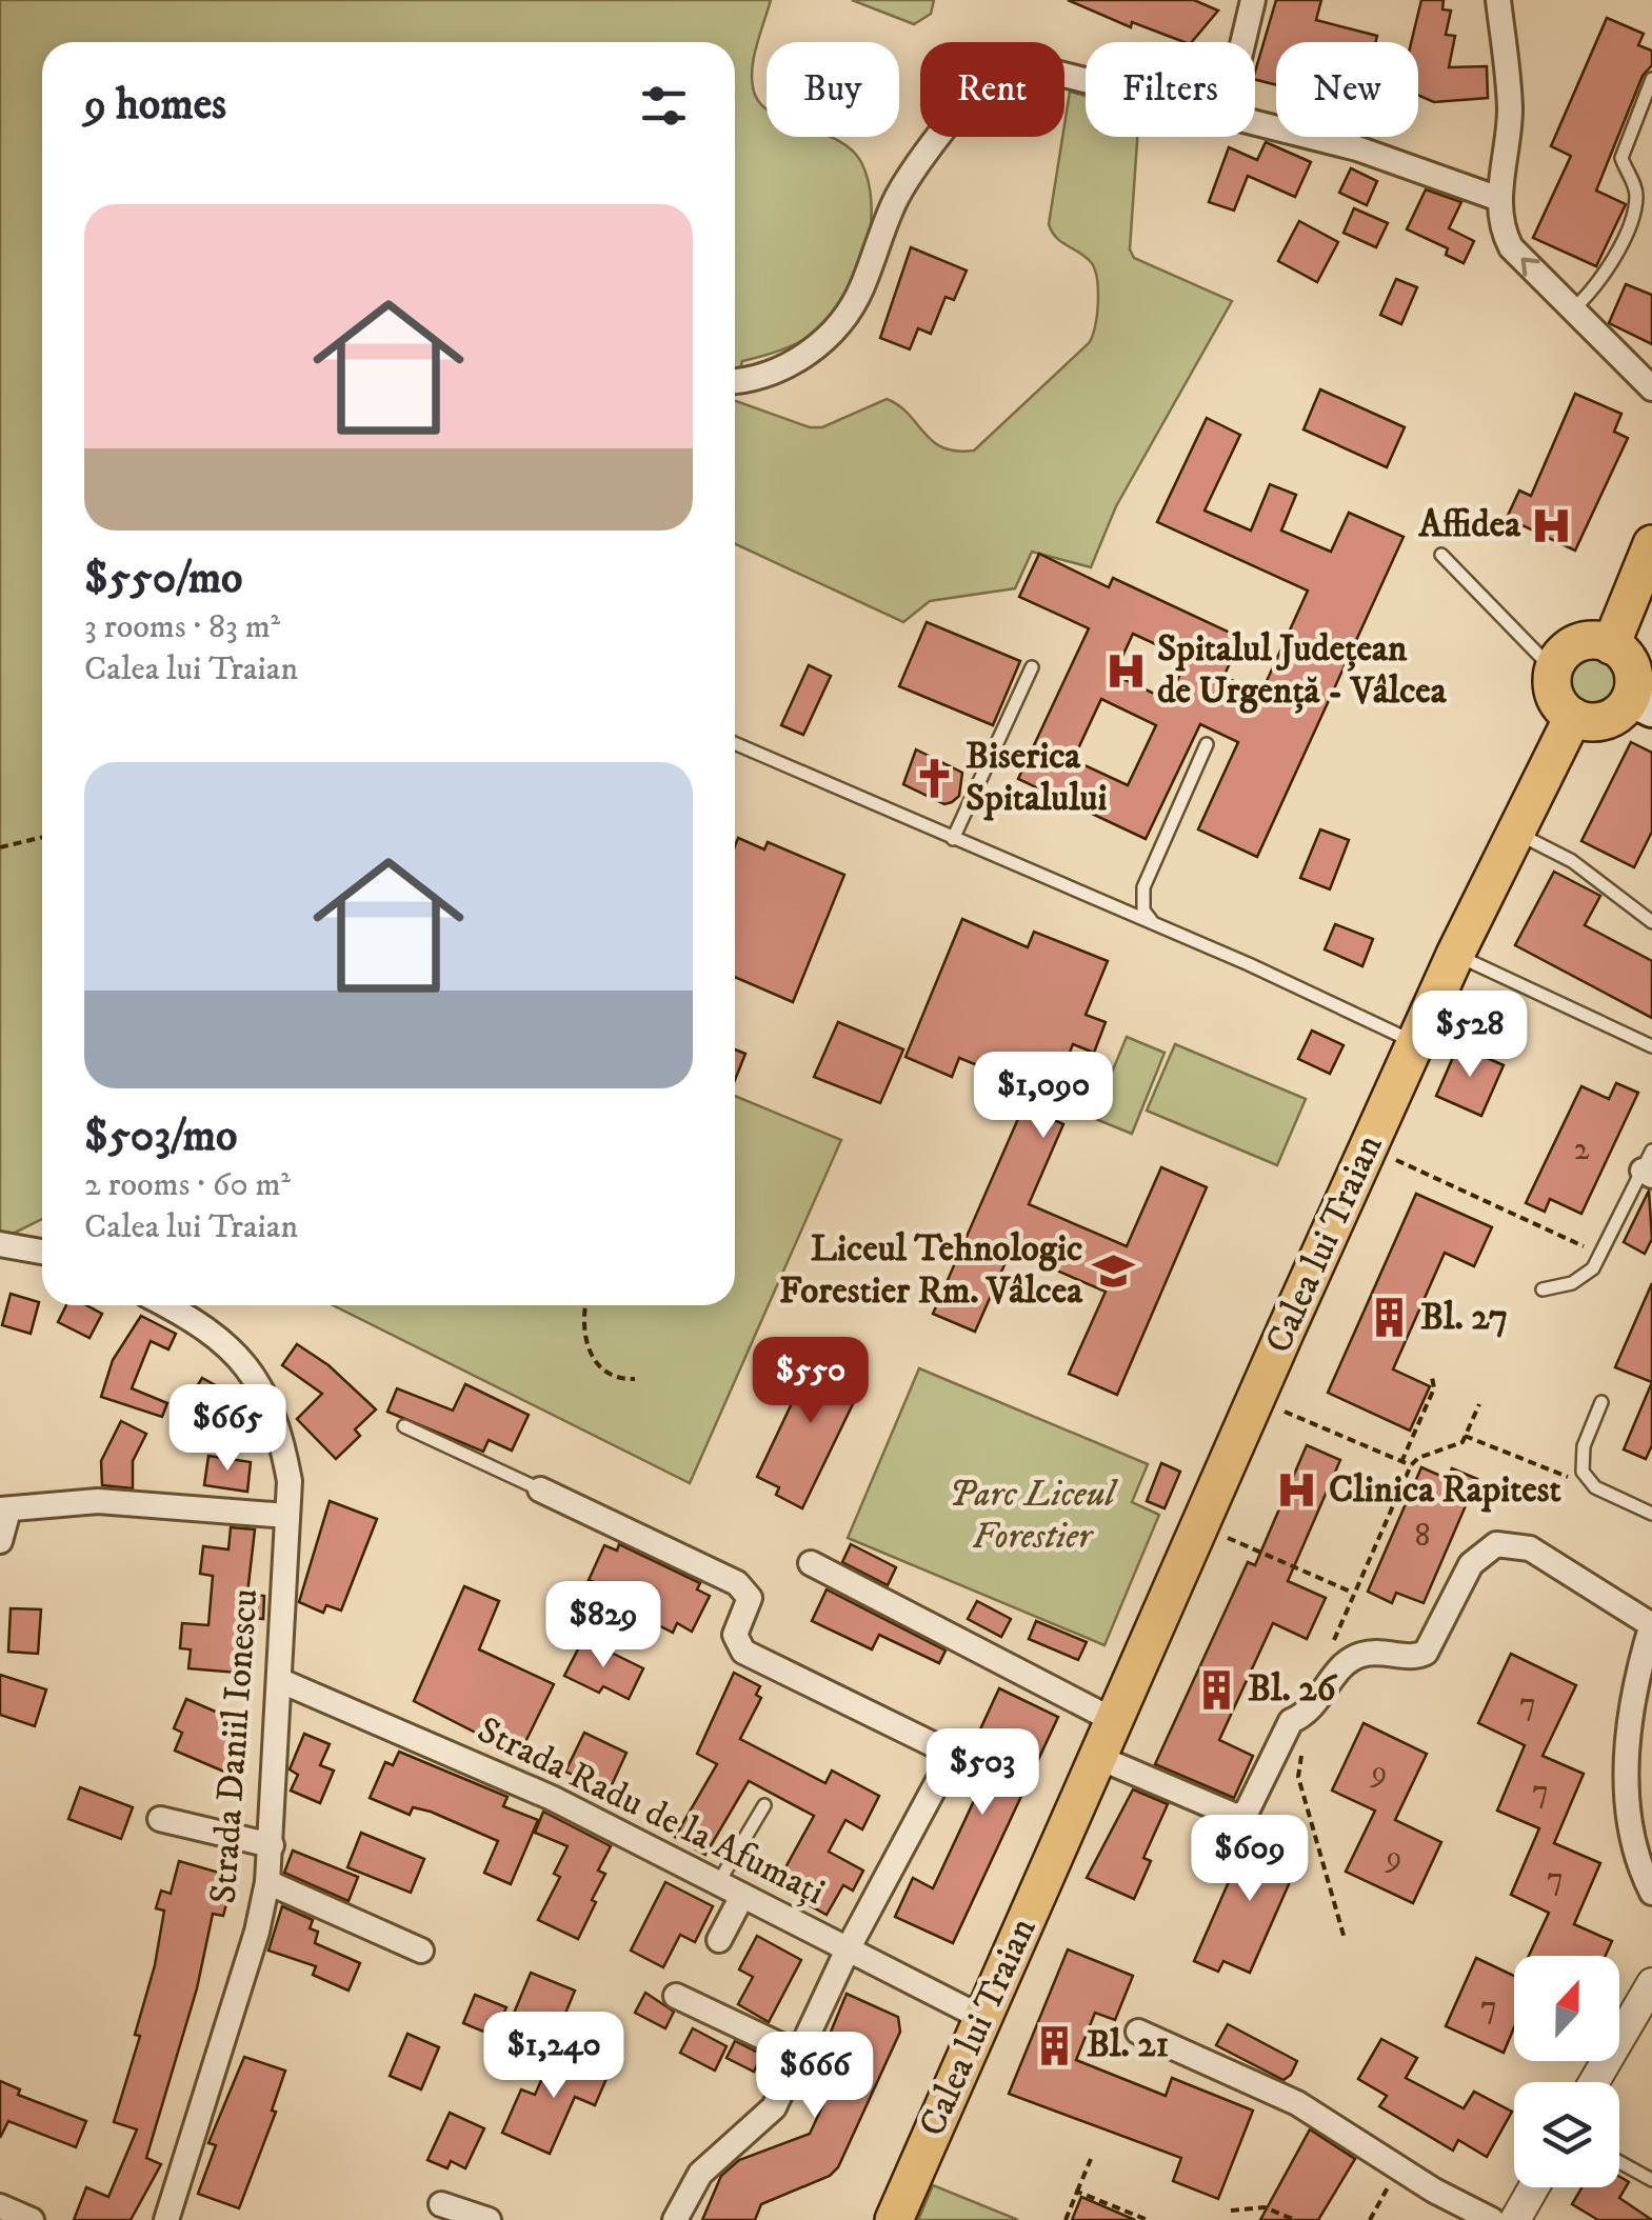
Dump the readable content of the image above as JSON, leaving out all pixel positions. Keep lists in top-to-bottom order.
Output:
{
  "streets": {
    "main road": ["Calea lui Traian"],
    "street": ["Strada Daniil Ionescu", "Strada Radu de la Afumați"]
  },
  "crossings": [
    ["Calea lui Traian", "Strada Radu de la Afumați"],
    ["Strada Daniil Ionescu", "Strada Radu de la Afumați"]
  ],
  "parks": ["Parc Liceul Forestier"],
  "places": {
    "hospital": ["Affidea", "Spitalul Județean de Urgență - Vâlcea", "Clinica Rapitest"],
    "church": ["Biserica Spitalului"],
    "school or university": ["Liceul Tehnologic Forestier Rm. Vâlcea"],
    "building": ["Bl. 27", "Bl. 26", "Bl. 21"]
  },
  "house_numbers": [
    "2",
    "8",
    "7",
    "9",
    "7",
    "9",
    "7",
    "7"
  ],
  "north": "top",
  "page": {
    "chip": [
      "Buy",
      "Rent",
      "Filters",
      "New"
    ],
    "heading": "9 homes",
    "list": [
      {
        "name": "$550/mo",
        "note": "3 rooms · 83 m² · Calea lui Traian"
      },
      {
        "name": "$503/mo",
        "note": "2 rooms · 60 m² · Calea lui Traian"
      }
    ],
    "price": [
      "$528",
      "$1,090",
      "$550",
      "$665",
      "$829",
      "$503",
      "$609",
      "$1,240",
      "$666"
    ]
  }
}
